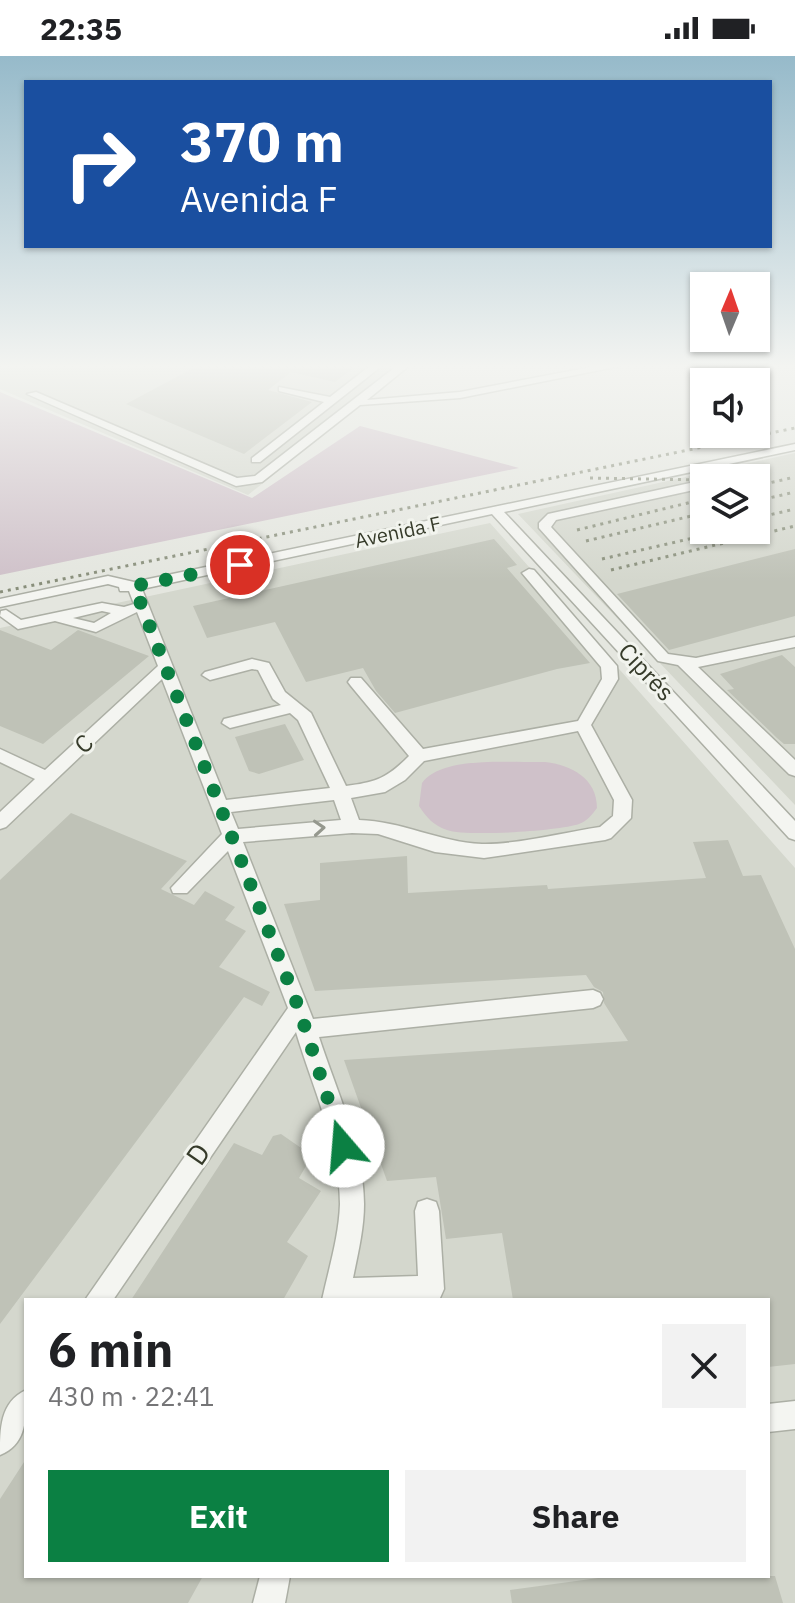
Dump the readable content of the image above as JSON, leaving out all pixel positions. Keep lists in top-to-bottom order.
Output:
{
  "streets": {
    "street": [
      "Avenida F",
      "Ciprés",
      "C",
      "D"
    ]
  },
  "crossings": [
    ["Avenida F", "Ciprés"]
  ],
  "north": "top",
  "page": {
    "status": "22:35",
    "turn": ["370 m", "Avenida F"],
    "heading": ["6 min", "430 m · 22:41"],
    "buttons": ["Exit", "Share"]
  }
}
